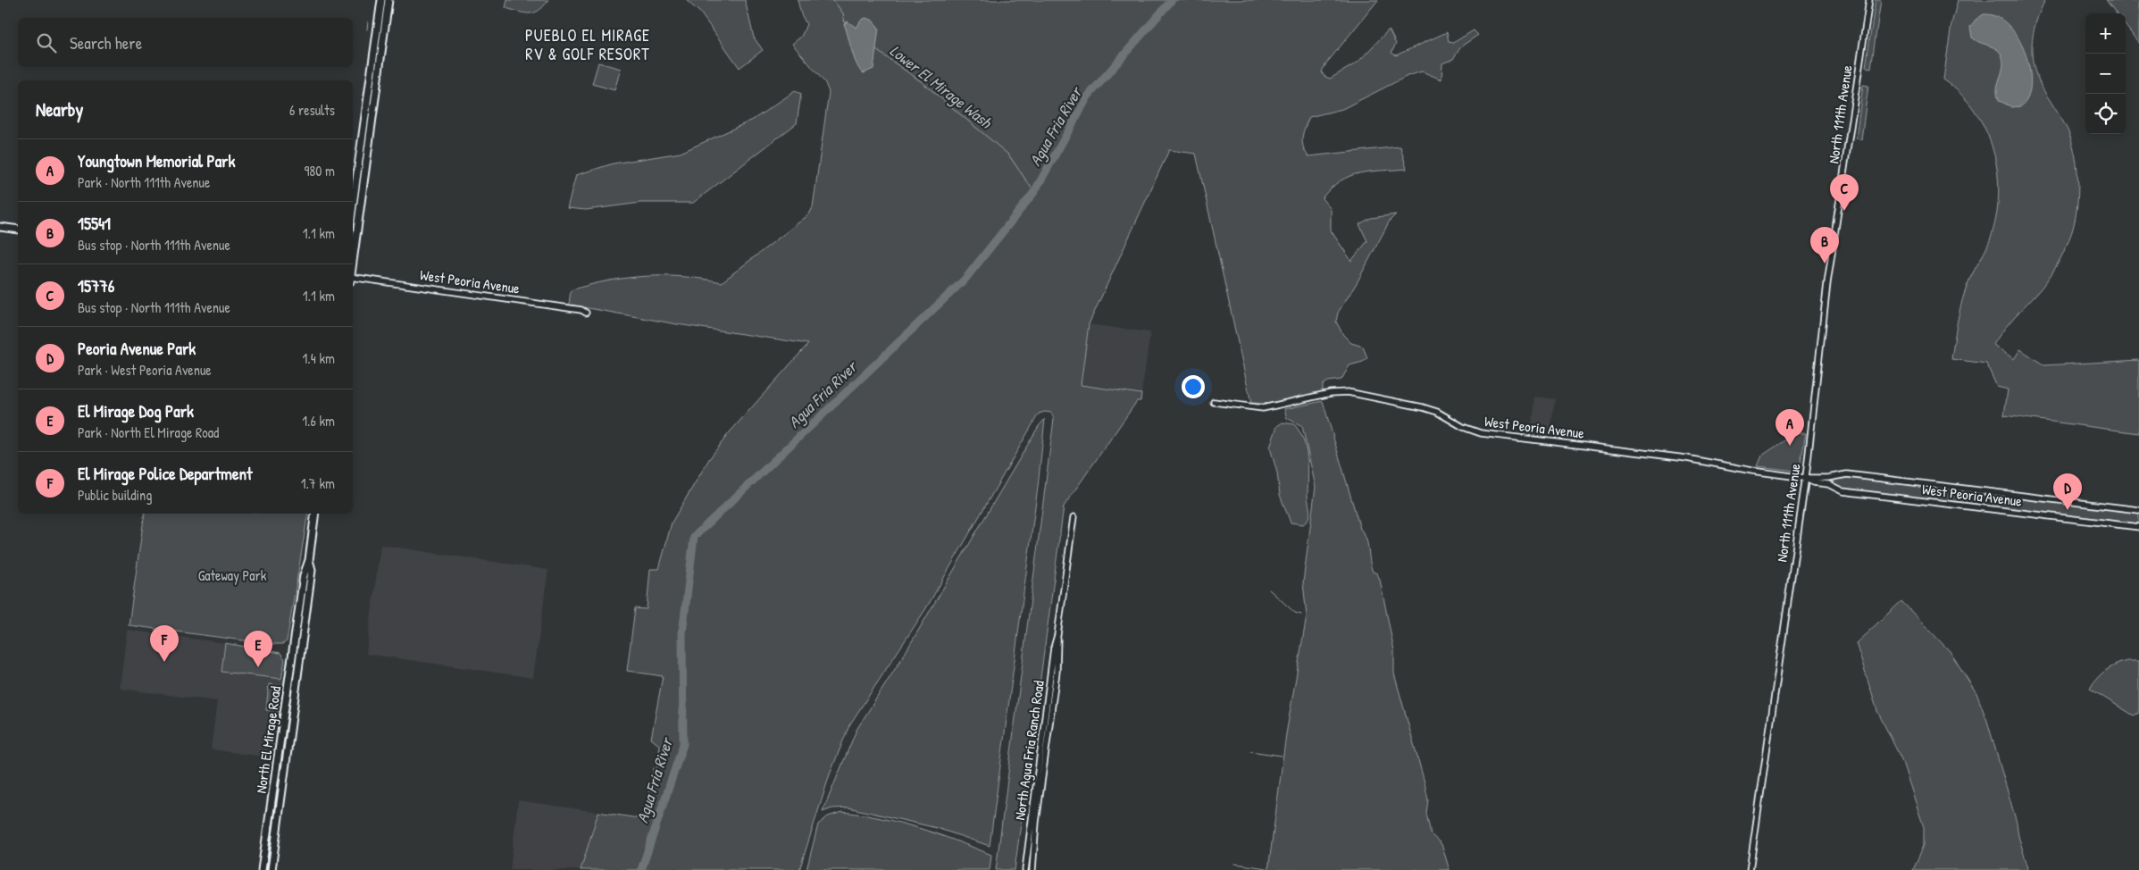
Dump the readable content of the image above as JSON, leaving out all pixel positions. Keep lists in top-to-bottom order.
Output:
{
  "streets": {
    "main road": ["North El Mirage Road"],
    "street": ["North 111th Avenue", "West Peoria Avenue", "North Agua Fria Ranch Road"]
  },
  "crossings": [
    ["North 111th Avenue", "West Peoria Avenue"]
  ],
  "districts": ["PUEBLO EL MIRAGE RV & GOLF RESORT"],
  "water": ["Lower El Mirage Wash", "Agua Fria River"],
  "parks": ["Gateway Park"],
  "page": {
    "map_buttons": ["+", "−"],
    "search": "Search here",
    "heading": ["Nearby", "6 results"],
    "list": [
      {
        "mark": "A",
        "name": "Youngtown Memorial Park",
        "note": "Park · North 111th Avenue",
        "value": "980 m"
      },
      {
        "mark": "B",
        "name": "15541",
        "note": "Bus stop · North 111th Avenue",
        "value": "1.1 km"
      },
      {
        "mark": "C",
        "name": "15776",
        "note": "Bus stop · North 111th Avenue",
        "value": "1.1 km"
      },
      {
        "mark": "D",
        "name": "Peoria Avenue Park",
        "note": "Park · West Peoria Avenue",
        "value": "1.4 km"
      },
      {
        "mark": "E",
        "name": "El Mirage Dog Park",
        "note": "Park · North El Mirage Road",
        "value": "1.6 km"
      },
      {
        "mark": "F",
        "name": "El Mirage Police Department",
        "note": "Public building",
        "value": "1.7 km"
      }
    ],
    "pins": [
      "C",
      "B",
      "A",
      "D",
      "F",
      "E"
    ]
  }
}
